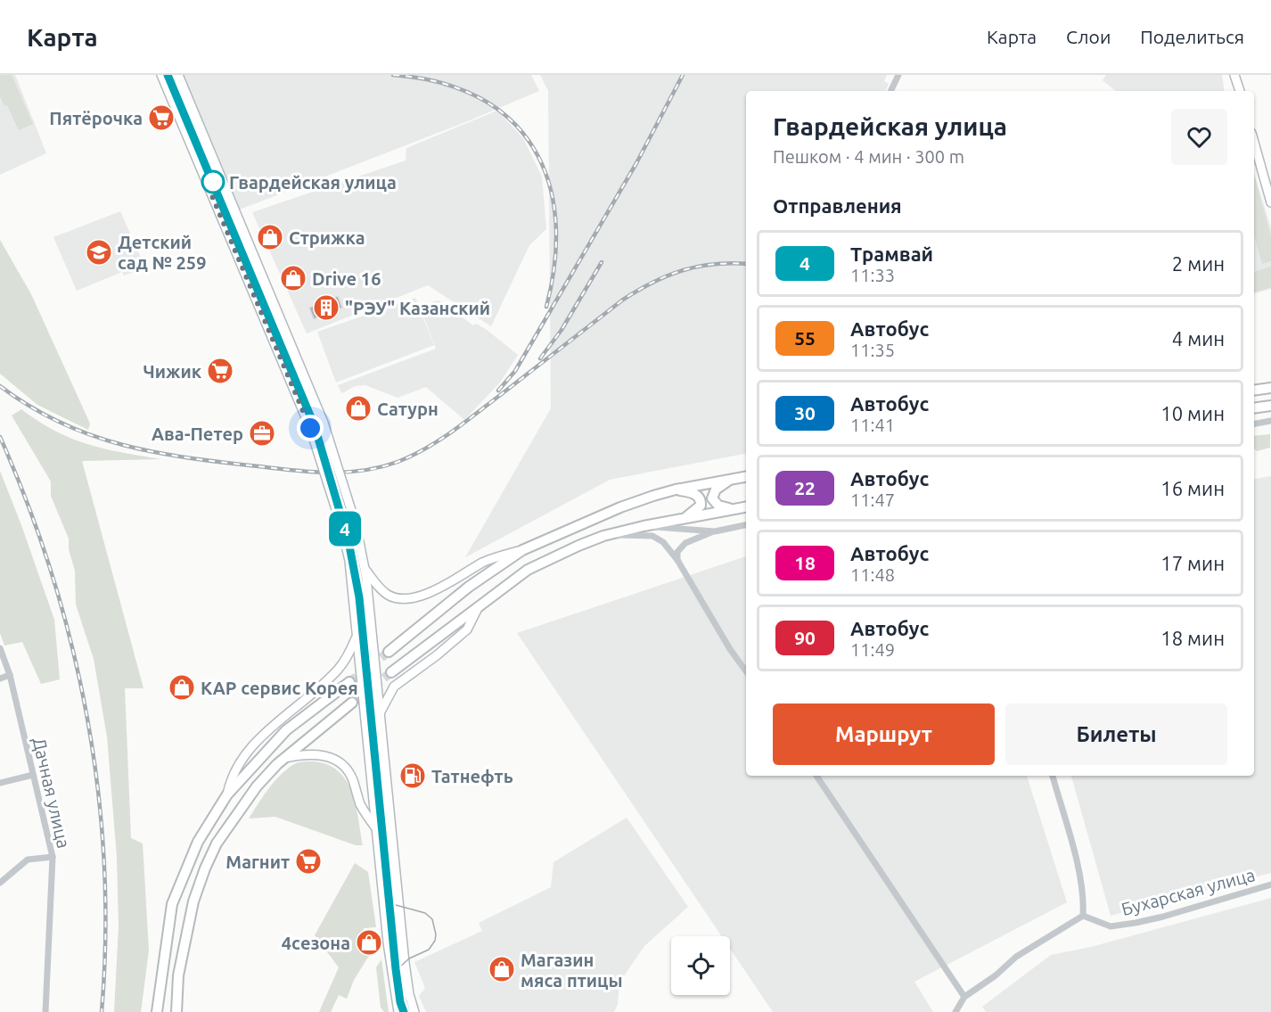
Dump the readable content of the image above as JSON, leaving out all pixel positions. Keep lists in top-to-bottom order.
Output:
{
  "streets": {
    "street": ["Дачная улица", "Бухарская улица"]
  },
  "places": {
    "supermarket": ["Пятёрочка", "Чижик", "Магнит"],
    "other": ["Гвардейская улица"],
    "shop": [
      "Стрижка",
      "Drive 16",
      "Сатурн",
      "КАР сервис Корея",
      "4сезона",
      "Магазин мяса птицы"
    ],
    "school or university": ["Детский сад № 259"],
    "building": ["\"РЭУ\" Казанский"],
    "office": ["Ава-Петер"],
    "fuel station": ["Татнефть"]
  },
  "lines": ["tram line 4"],
  "page": {
    "header": "Карта",
    "nav": ["Карта", "Слои", "Поделиться"],
    "on_map": "4",
    "heading": [
      ["Гвардейская улица", "Пешком · 4 мин · 300 m"],
      "Отправления"
    ],
    "list": [
      {
        "mark": "4",
        "name": "Трамвай",
        "note": "11:33",
        "value": "2 мин"
      },
      {
        "mark": "55",
        "name": "Автобус",
        "note": "11:35",
        "value": "4 мин"
      },
      {
        "mark": "30",
        "name": "Автобус",
        "note": "11:41",
        "value": "10 мин"
      },
      {
        "mark": "22",
        "name": "Автобус",
        "note": "11:47",
        "value": "16 мин"
      },
      {
        "mark": "18",
        "name": "Автобус",
        "note": "11:48",
        "value": "17 мин"
      },
      {
        "mark": "90",
        "name": "Автобус",
        "note": "11:49",
        "value": "18 мин"
      }
    ],
    "buttons": ["Маршрут", "Билеты"]
  }
}
